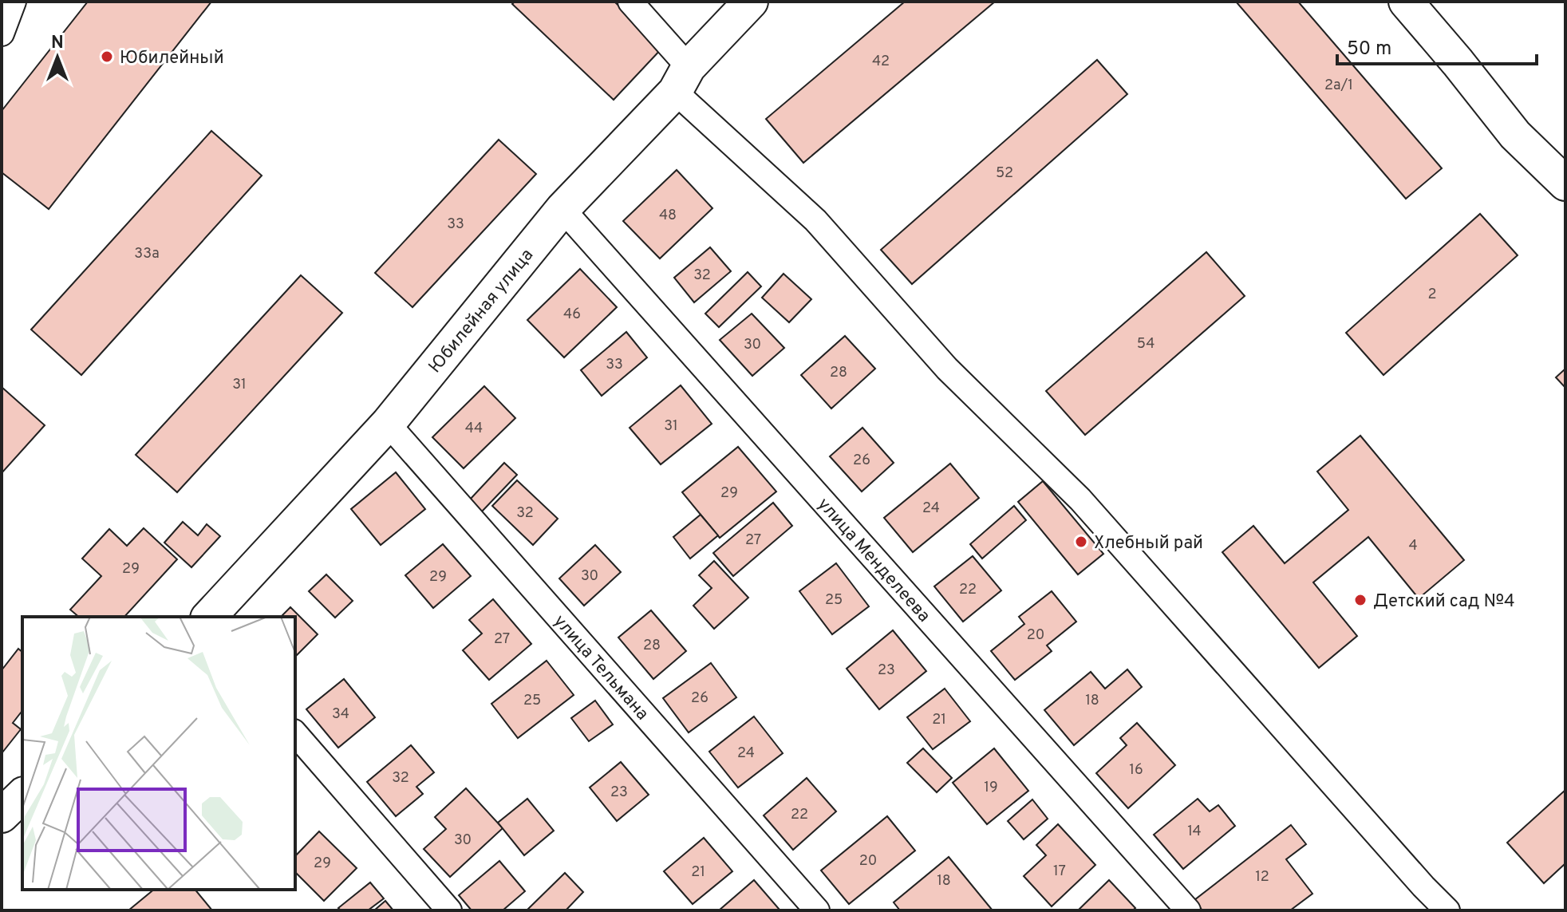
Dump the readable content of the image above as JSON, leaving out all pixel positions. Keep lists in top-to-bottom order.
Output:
{
  "streets": {
    "street": ["Юбилейная улица", "улица Менделеева", "улица Тельмана"]
  },
  "crossings": [
    ["Юбилейная улица", "улица Менделеева"],
    ["Юбилейная улица", "улица Тельмана"]
  ],
  "places": ["Юбилейный", "Хлебный рай", "Детский сад №4"],
  "house_numbers": [
    "42",
    "2а/1",
    "52",
    "48",
    "33",
    "33а",
    "32",
    "2",
    "46",
    "54",
    "30",
    "33",
    "28",
    "31",
    "31",
    "44",
    "26",
    "29",
    "24",
    "32",
    "27",
    "4",
    "29",
    "30",
    "29",
    "22",
    "25",
    "20",
    "27",
    "28",
    "23",
    "26",
    "25",
    "18",
    "34",
    "21",
    "24",
    "16",
    "32",
    "19",
    "23",
    "22",
    "14",
    "30",
    "20",
    "29",
    "17",
    "21",
    "12",
    "18"
  ],
  "scale_bar": "50 m",
  "north": "top"
}
